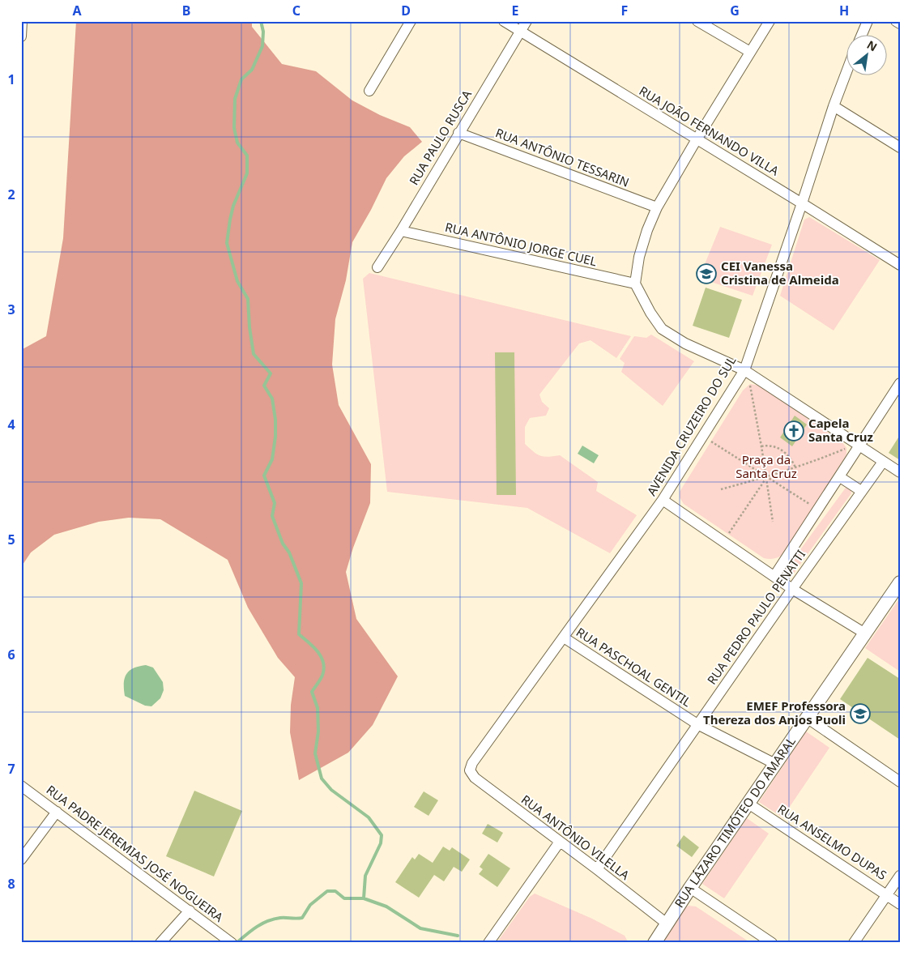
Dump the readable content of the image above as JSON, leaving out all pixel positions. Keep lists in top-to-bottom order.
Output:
{
  "streets": {
    "main road": ["RUA LÁZARO TIMÓTEO DO AMARAL"],
    "street": [
      "RUA JOÃO FERNANDO VILLA",
      "RUA PAULO RUSCA",
      "RUA ANTÔNIO TESSARIN",
      "RUA ANTÔNIO JORGE CUEL",
      "AVENIDA CRUZEIRO DO SUL",
      "RUA PEDRO PAULO PENATTI",
      "RUA PASCHOAL GENTIL",
      "RUA ANTÔNIO VILELLA",
      "RUA ANSELMO DUPAS",
      "RUA PADRE JEREMIAS JOSÉ NOGUEIRA"
    ]
  },
  "crossings": [
    ["RUA JOÃO FERNANDO VILLA", "RUA PAULO RUSCA"],
    ["RUA JOÃO FERNANDO VILLA", "AVENIDA CRUZEIRO DO SUL"],
    ["RUA PAULO RUSCA", "RUA ANTÔNIO TESSARIN"],
    ["RUA PAULO RUSCA", "RUA ANTÔNIO JORGE CUEL"],
    ["AVENIDA CRUZEIRO DO SUL", "RUA PASCHOAL GENTIL"],
    ["AVENIDA CRUZEIRO DO SUL", "RUA ANTÔNIO VILELLA"],
    ["RUA PEDRO PAULO PENATTI", "RUA PASCHOAL GENTIL"],
    ["RUA PEDRO PAULO PENATTI", "RUA ANTÔNIO VILELLA"],
    ["RUA PASCHOAL GENTIL", "RUA LÁZARO TIMÓTEO DO AMARAL"],
    ["RUA LÁZARO TIMÓTEO DO AMARAL", "RUA ANTÔNIO VILELLA"],
    ["RUA LÁZARO TIMÓTEO DO AMARAL", "RUA ANSELMO DUPAS"]
  ],
  "parks": ["Praça da Santa Cruz"],
  "places": {
    "school or university": ["CEI Vanessa Cristina de Almeida", "EMEF Professora Thereza dos Anjos Puoli"],
    "church": ["Capela Santa Cruz"]
  },
  "north": "top right",
  "grid": {
    "columns": [
      "A",
      "B",
      "C",
      "D",
      "E",
      "F",
      "G",
      "H"
    ],
    "rows": [
      "1",
      "2",
      "3",
      "4",
      "5",
      "6",
      "7",
      "8"
    ]
  }
}
